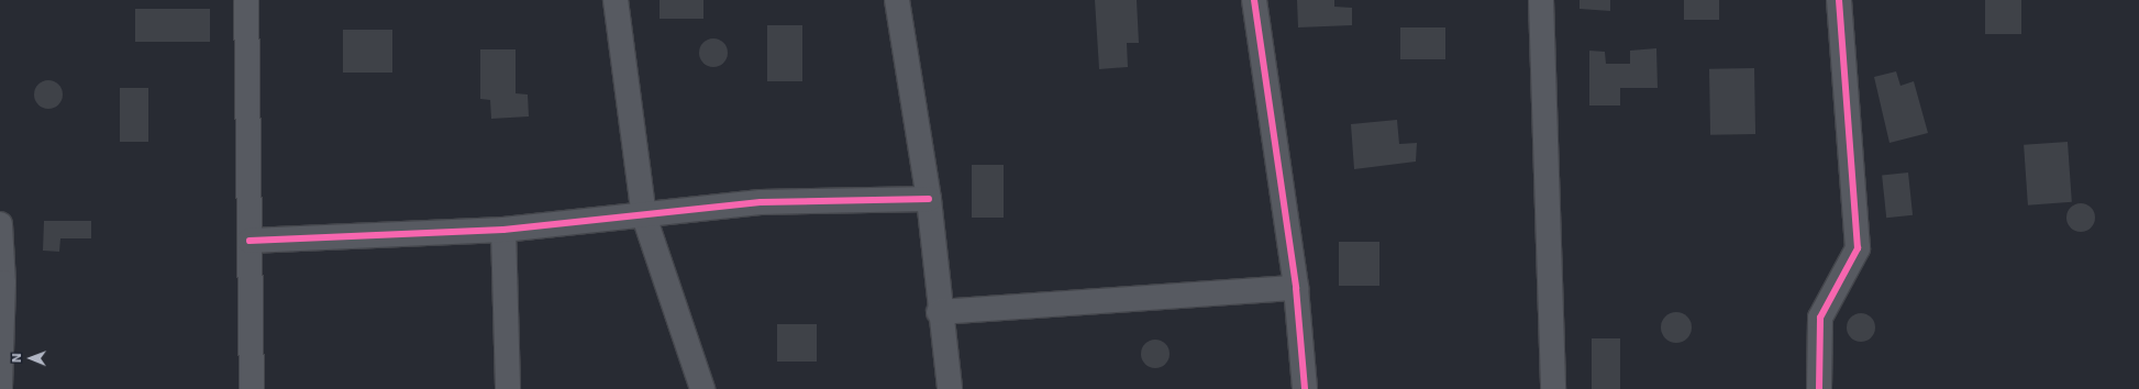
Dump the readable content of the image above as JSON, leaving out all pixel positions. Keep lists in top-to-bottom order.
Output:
{
  "north": "left"
}
